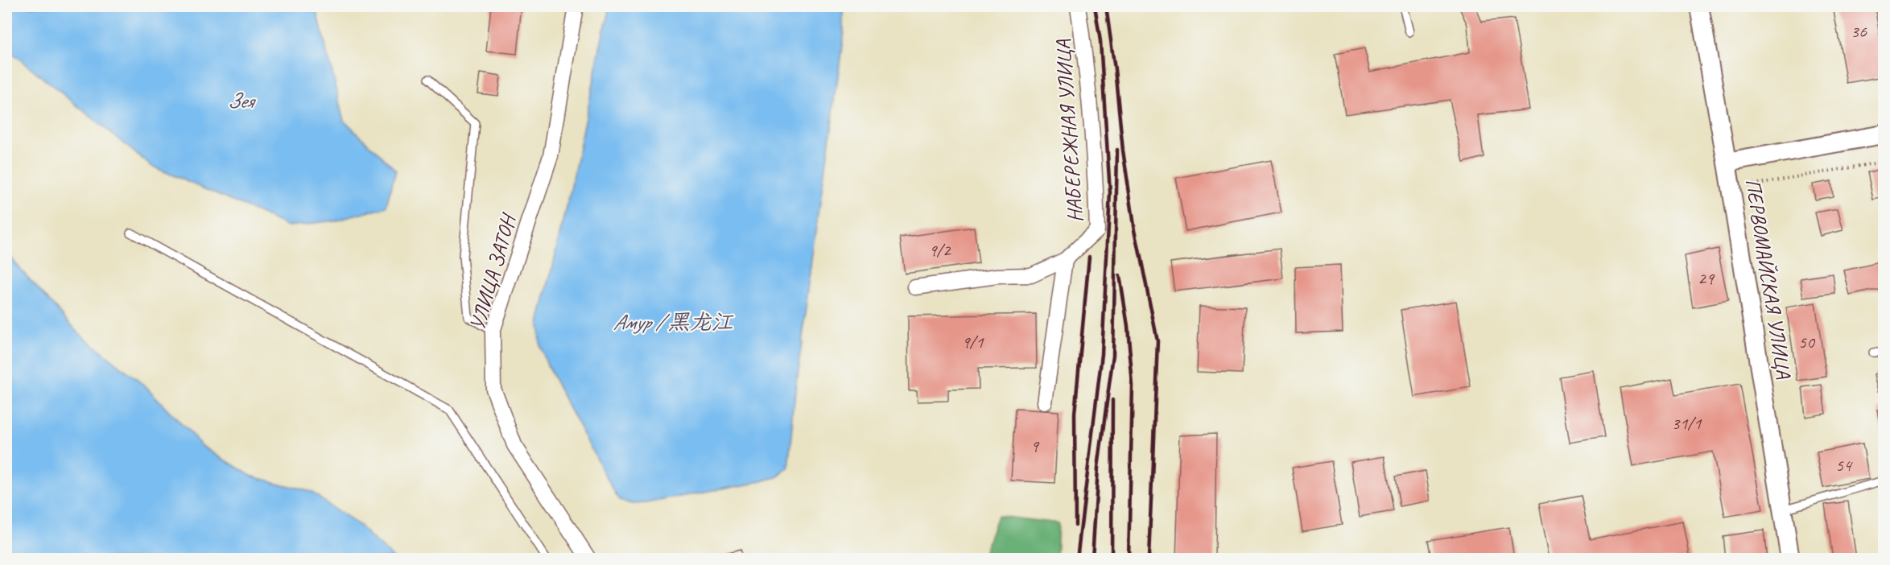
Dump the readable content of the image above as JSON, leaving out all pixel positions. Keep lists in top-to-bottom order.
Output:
{
  "streets": {
    "street": ["НАБЕРЕЖНАЯ УЛИЦА", "УЛИЦА ЗАТОН", "ПЕРВОМАЙСКАЯ УЛИЦА"]
  },
  "water": ["Зея", "Амур / 黑龙江"],
  "house_numbers": [
    "36",
    "9/2",
    "29",
    "9/1",
    "50",
    "31/1",
    "9",
    "54"
  ]
}
